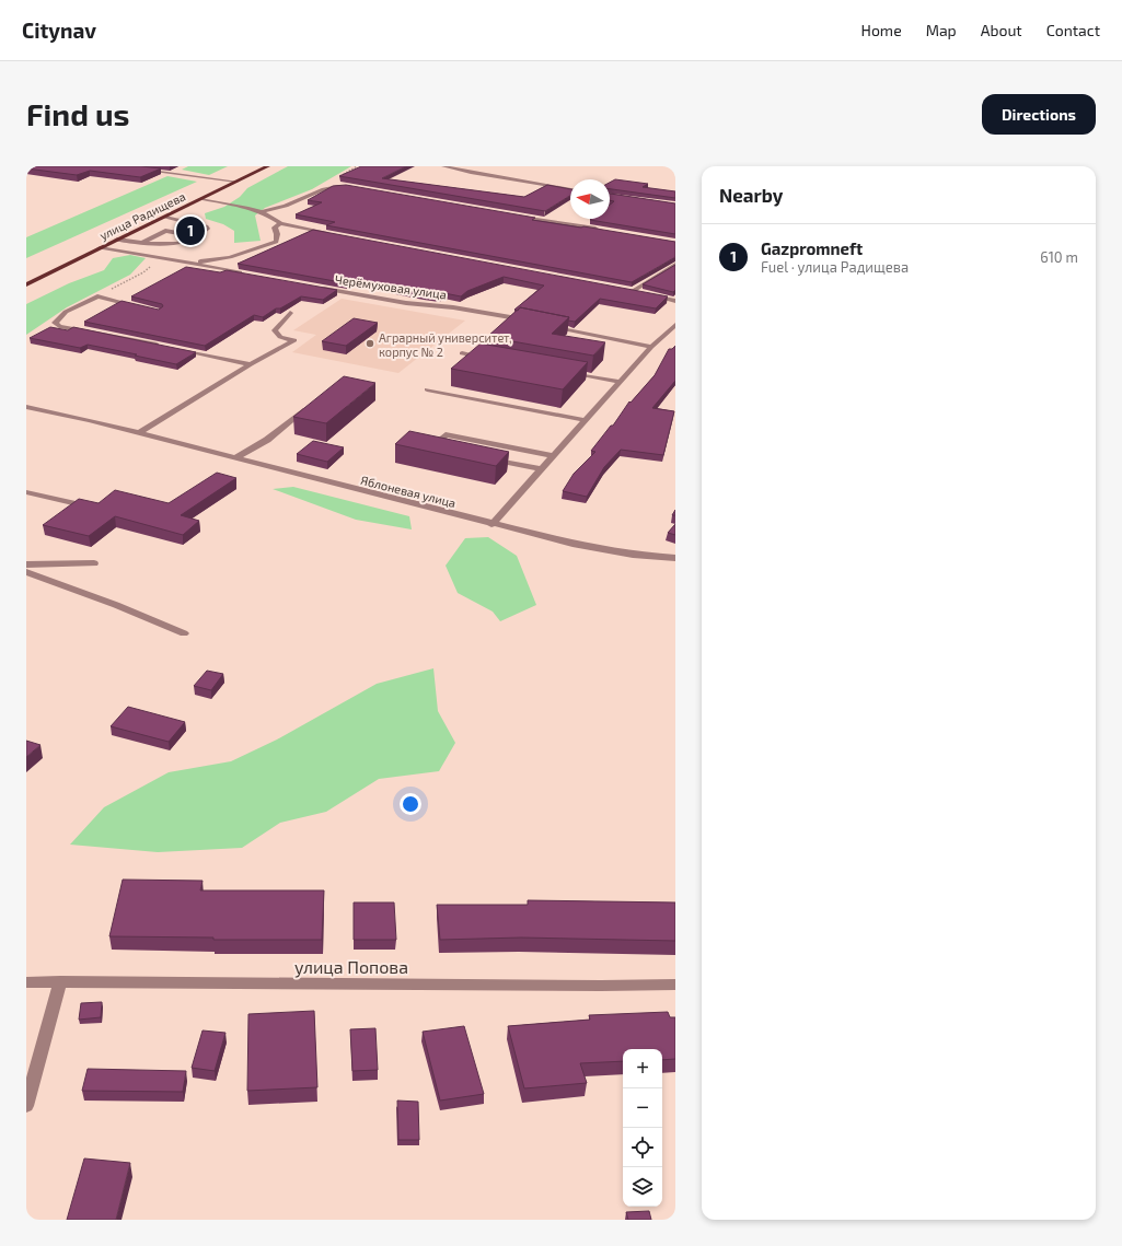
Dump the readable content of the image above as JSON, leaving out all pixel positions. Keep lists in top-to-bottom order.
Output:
{
  "streets": {
    "main road": ["улица Радищева"],
    "street": ["Черёмуховая улица", "Яблоневая улица", "улица Попова"]
  },
  "places": ["Аграрный университет, корпус № 2"],
  "north": "left",
  "page": {
    "header": "Citynav",
    "nav": [
      "Home",
      "Map",
      "About",
      "Contact"
    ],
    "buttons": "Directions",
    "title": "Find us",
    "heading": "Nearby",
    "pins": "1",
    "list": [
      {
        "mark": "1",
        "name": "Gazpromneft",
        "note": "Fuel · улица Радищева",
        "value": "610 m"
      }
    ],
    "map_buttons": ["+", "−"]
  }
}
